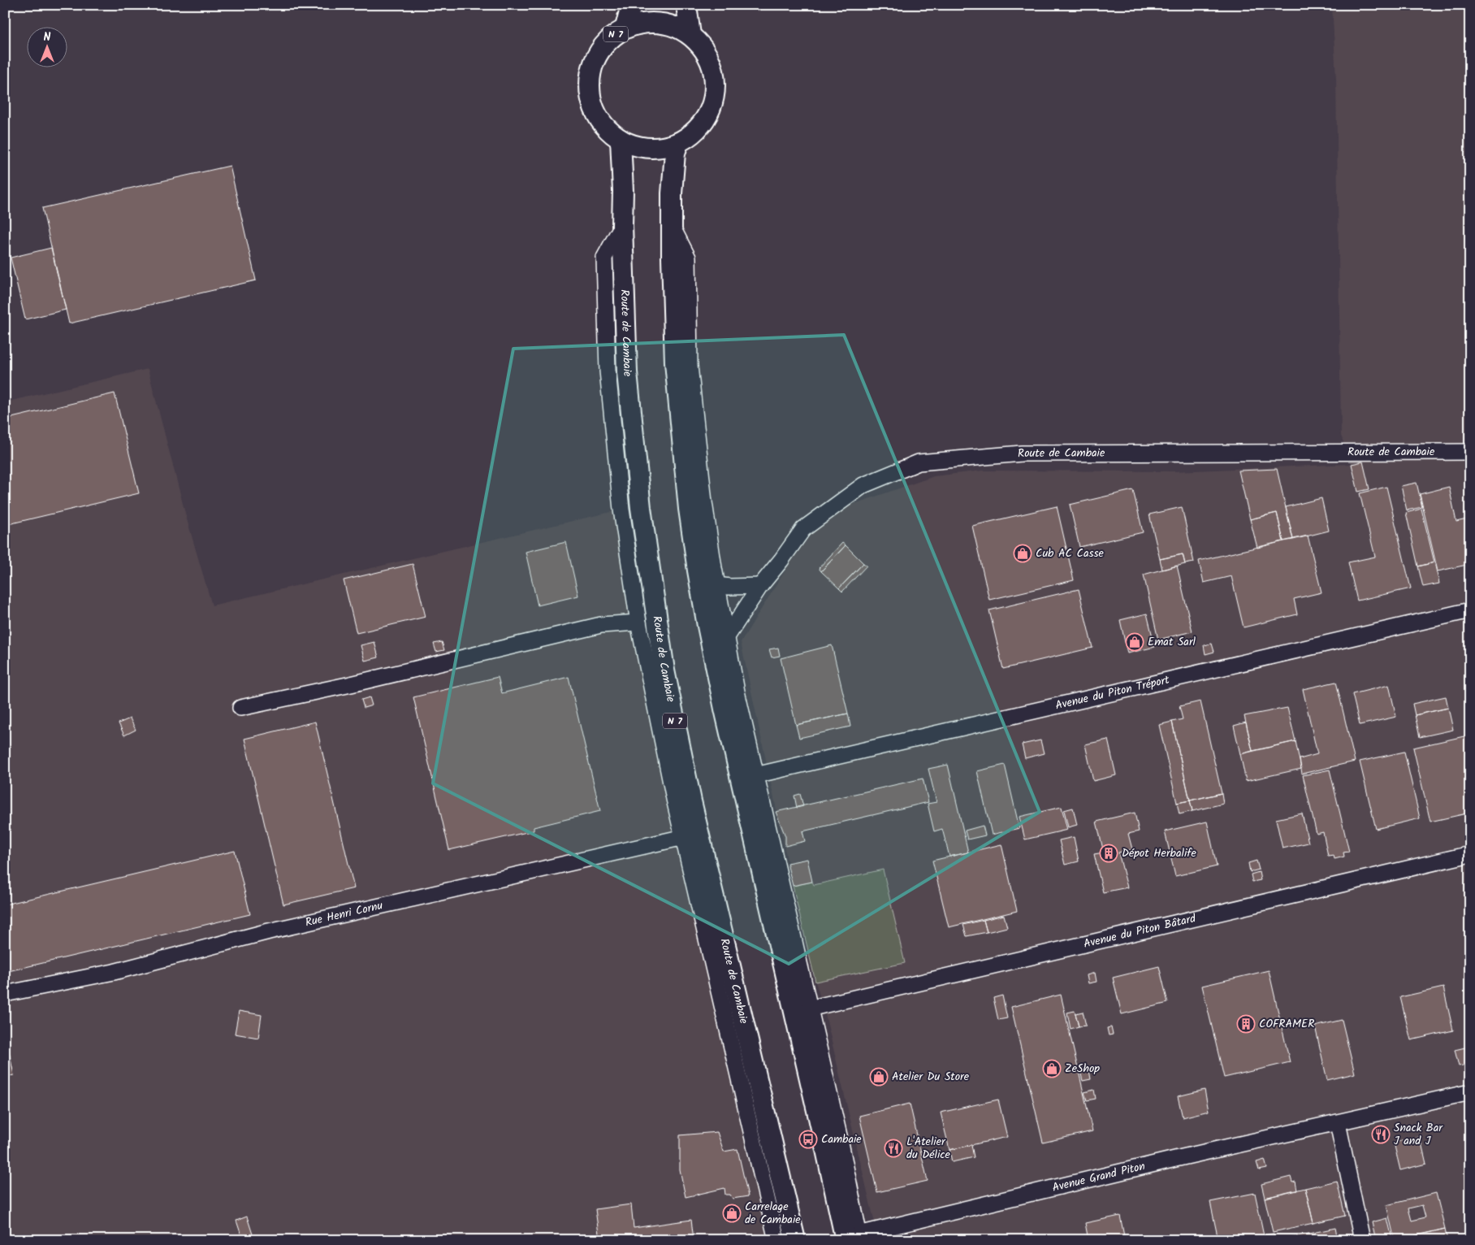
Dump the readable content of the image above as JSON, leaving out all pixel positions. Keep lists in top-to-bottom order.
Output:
{
  "streets": {
    "main road": ["N 7", "Route de Cambaie"],
    "street": [
      "Avenue du Piton Tréport",
      "Rue Henri Cornu",
      "Avenue du Piton Bâtard",
      "Avenue Grand Piton"
    ]
  },
  "crossings": [
    ["N 7", "Route de Cambaie"]
  ],
  "places": {
    "shop": [
      "Cub AC Casse",
      "Emat Sarl",
      "ZeShop",
      "Atelier Du Store",
      "Carrelage de Cambaie"
    ],
    "building": ["Dépot Herbalife", "COFRAMER"],
    "restaurant": ["Snack Bar J and J", "L'Atelier du Délice"],
    "bus stop": ["Cambaie"]
  },
  "north": "top"
}
